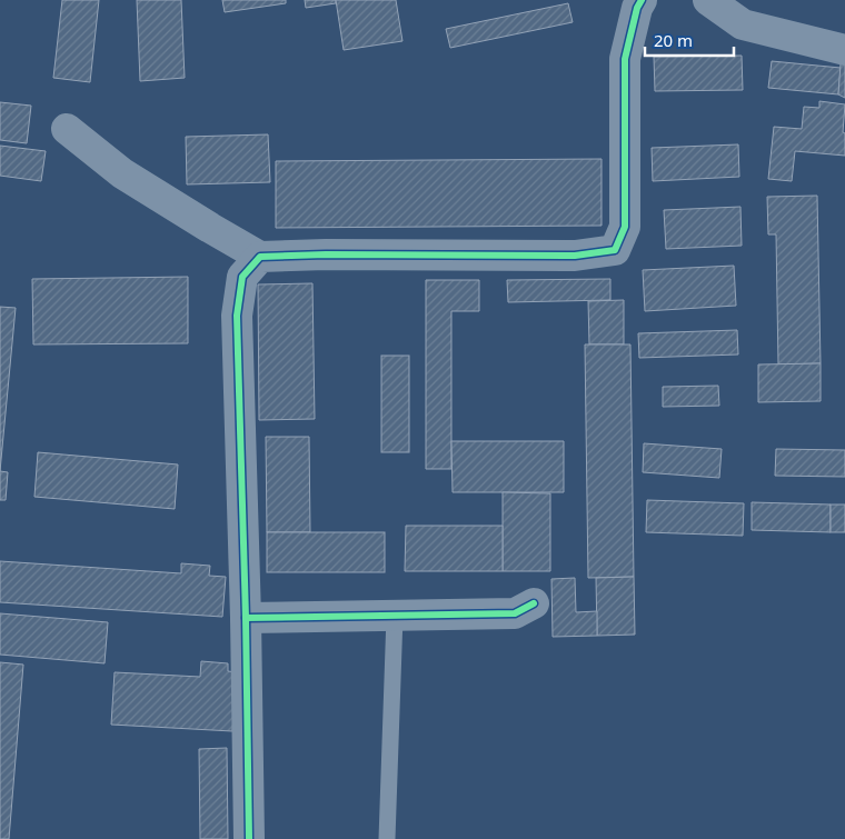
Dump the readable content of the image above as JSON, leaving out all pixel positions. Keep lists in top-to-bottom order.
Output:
{
  "scale_bar": "20 m"
}
